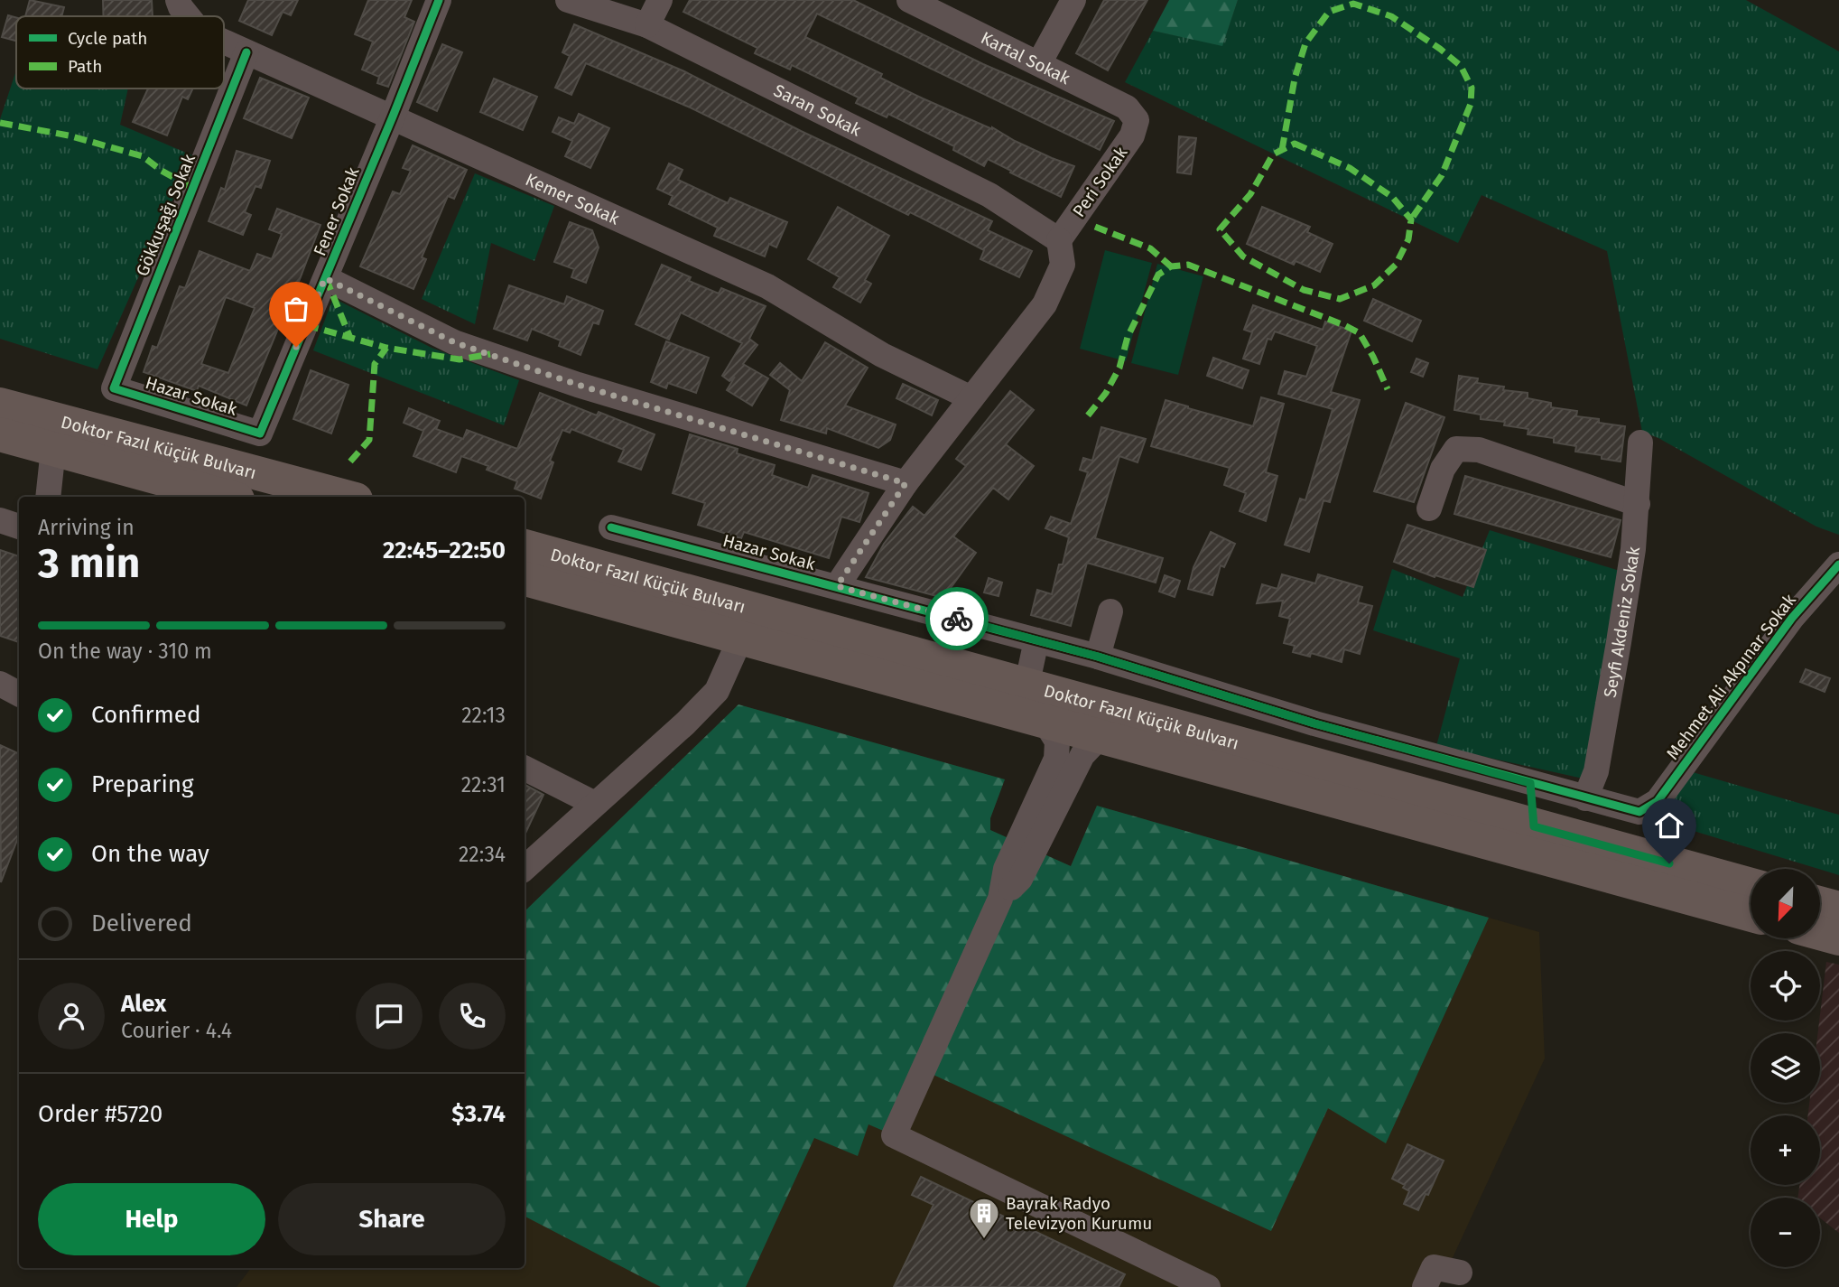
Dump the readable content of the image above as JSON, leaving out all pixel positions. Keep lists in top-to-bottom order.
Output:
{
  "streets": {
    "highway": ["Doktor Fazıl Küçük Bulvarı"],
    "street": [
      "Kartal Sokak",
      "Saran Sokak",
      "Peri Sokak",
      "Kemer Sokak",
      "Fener Sokak",
      "Gökkuşağı Sokak",
      "Hazar Sokak",
      "Seyfi Akdeniz Sokak",
      "Mehmet Ali Akpınar Sokak"
    ]
  },
  "crossings": [
    ["Kartal Sokak", "Peri Sokak"],
    ["Saran Sokak", "Peri Sokak"],
    ["Kemer Sokak", "Fener Sokak"],
    ["Kemer Sokak", "Gökkuşağı Sokak"],
    ["Fener Sokak", "Hazar Sokak"],
    ["Gökkuşağı Sokak", "Hazar Sokak"],
    ["Hazar Sokak", "Seyfi Akdeniz Sokak"],
    ["Hazar Sokak", "Mehmet Ali Akpınar Sokak"]
  ],
  "places": {
    "building": ["Bayrak Radyo Televizyon Kurumu"]
  },
  "legend": ["Cycle path", "Path"],
  "north": "bottom left",
  "page": {
    "heading": ["3 min", "Arriving in", "22:45–22:50"],
    "panel": [
      "Alex",
      "Courier · 4.4",
      "Order #5720",
      "$3.74"
    ],
    "bar": "On the way · 310 m",
    "list": [
      ["Confirmed", "22:13"],
      ["Preparing", "22:31"],
      ["On the way", "22:34"],
      "Delivered"
    ],
    "map_buttons": ["+", "−"],
    "buttons": ["Help", "Share"]
  }
}
